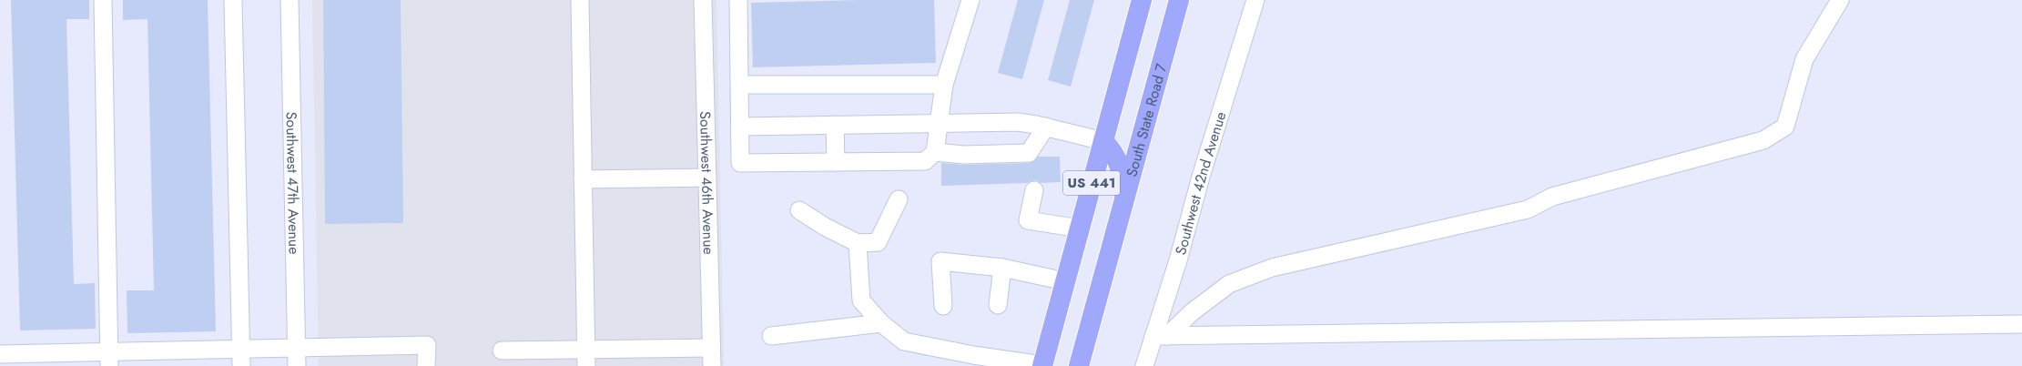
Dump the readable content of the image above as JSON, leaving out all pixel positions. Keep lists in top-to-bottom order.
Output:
{
  "streets": {
    "main road": ["South State Road 7", "US 441"],
    "street": ["Southwest 47th Avenue", "Southwest 46th Avenue", "Southwest 42nd Avenue"]
  }
}
